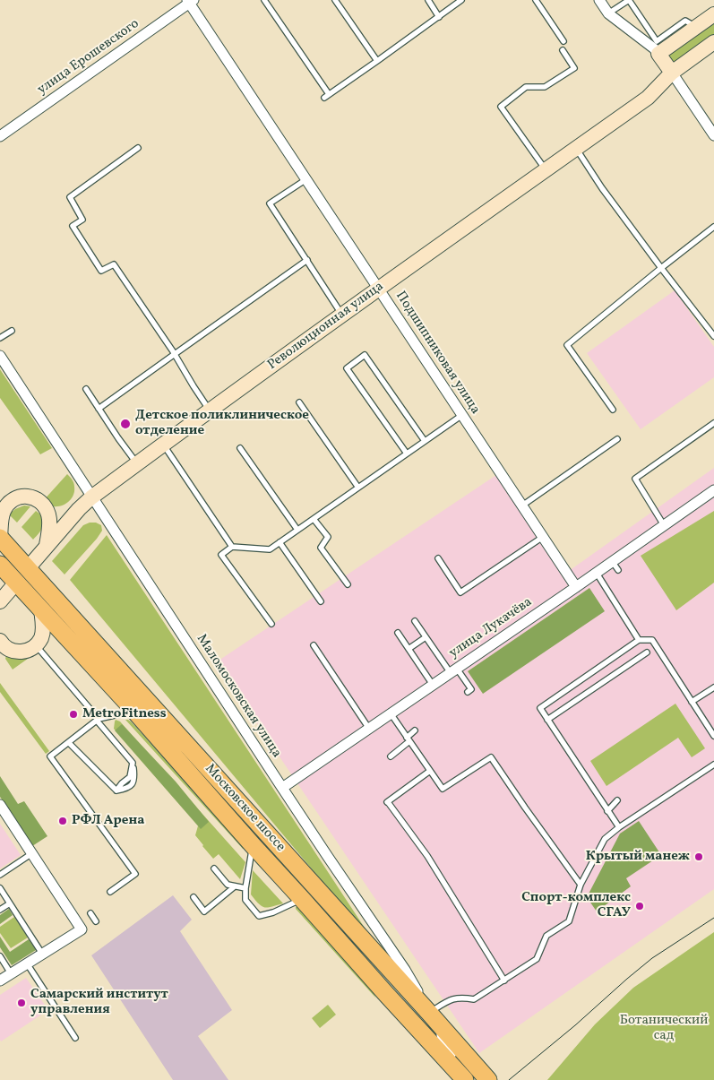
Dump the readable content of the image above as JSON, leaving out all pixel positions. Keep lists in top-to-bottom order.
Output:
{
  "streets": {
    "main road": ["Революционная улица", "Московское шоссе"],
    "street": [
      "улица Ерошевского",
      "Подшипниковая улица",
      "улица Лукачёва",
      "Маломосковская улица"
    ]
  },
  "crossings": [
    ["улица Ерошевского", "Подшипниковая улица"],
    ["Революционная улица", "Подшипниковая улица"],
    ["Революционная улица", "Маломосковская улица"],
    ["Революционная улица", "Московское шоссе"],
    ["Подшипниковая улица", "улица Лукачёва"],
    ["улица Лукачёва", "Маломосковская улица"],
    ["Маломосковская улица", "Московское шоссе"]
  ],
  "parks": ["Ботанический сад"],
  "places": [
    "Детское поликлиническое отделение",
    "MetroFitness",
    "РФЛ Арена",
    "Крытый манеж",
    "Спорт-комплекс СГАУ",
    "Самарский институт управления"
  ]
}
